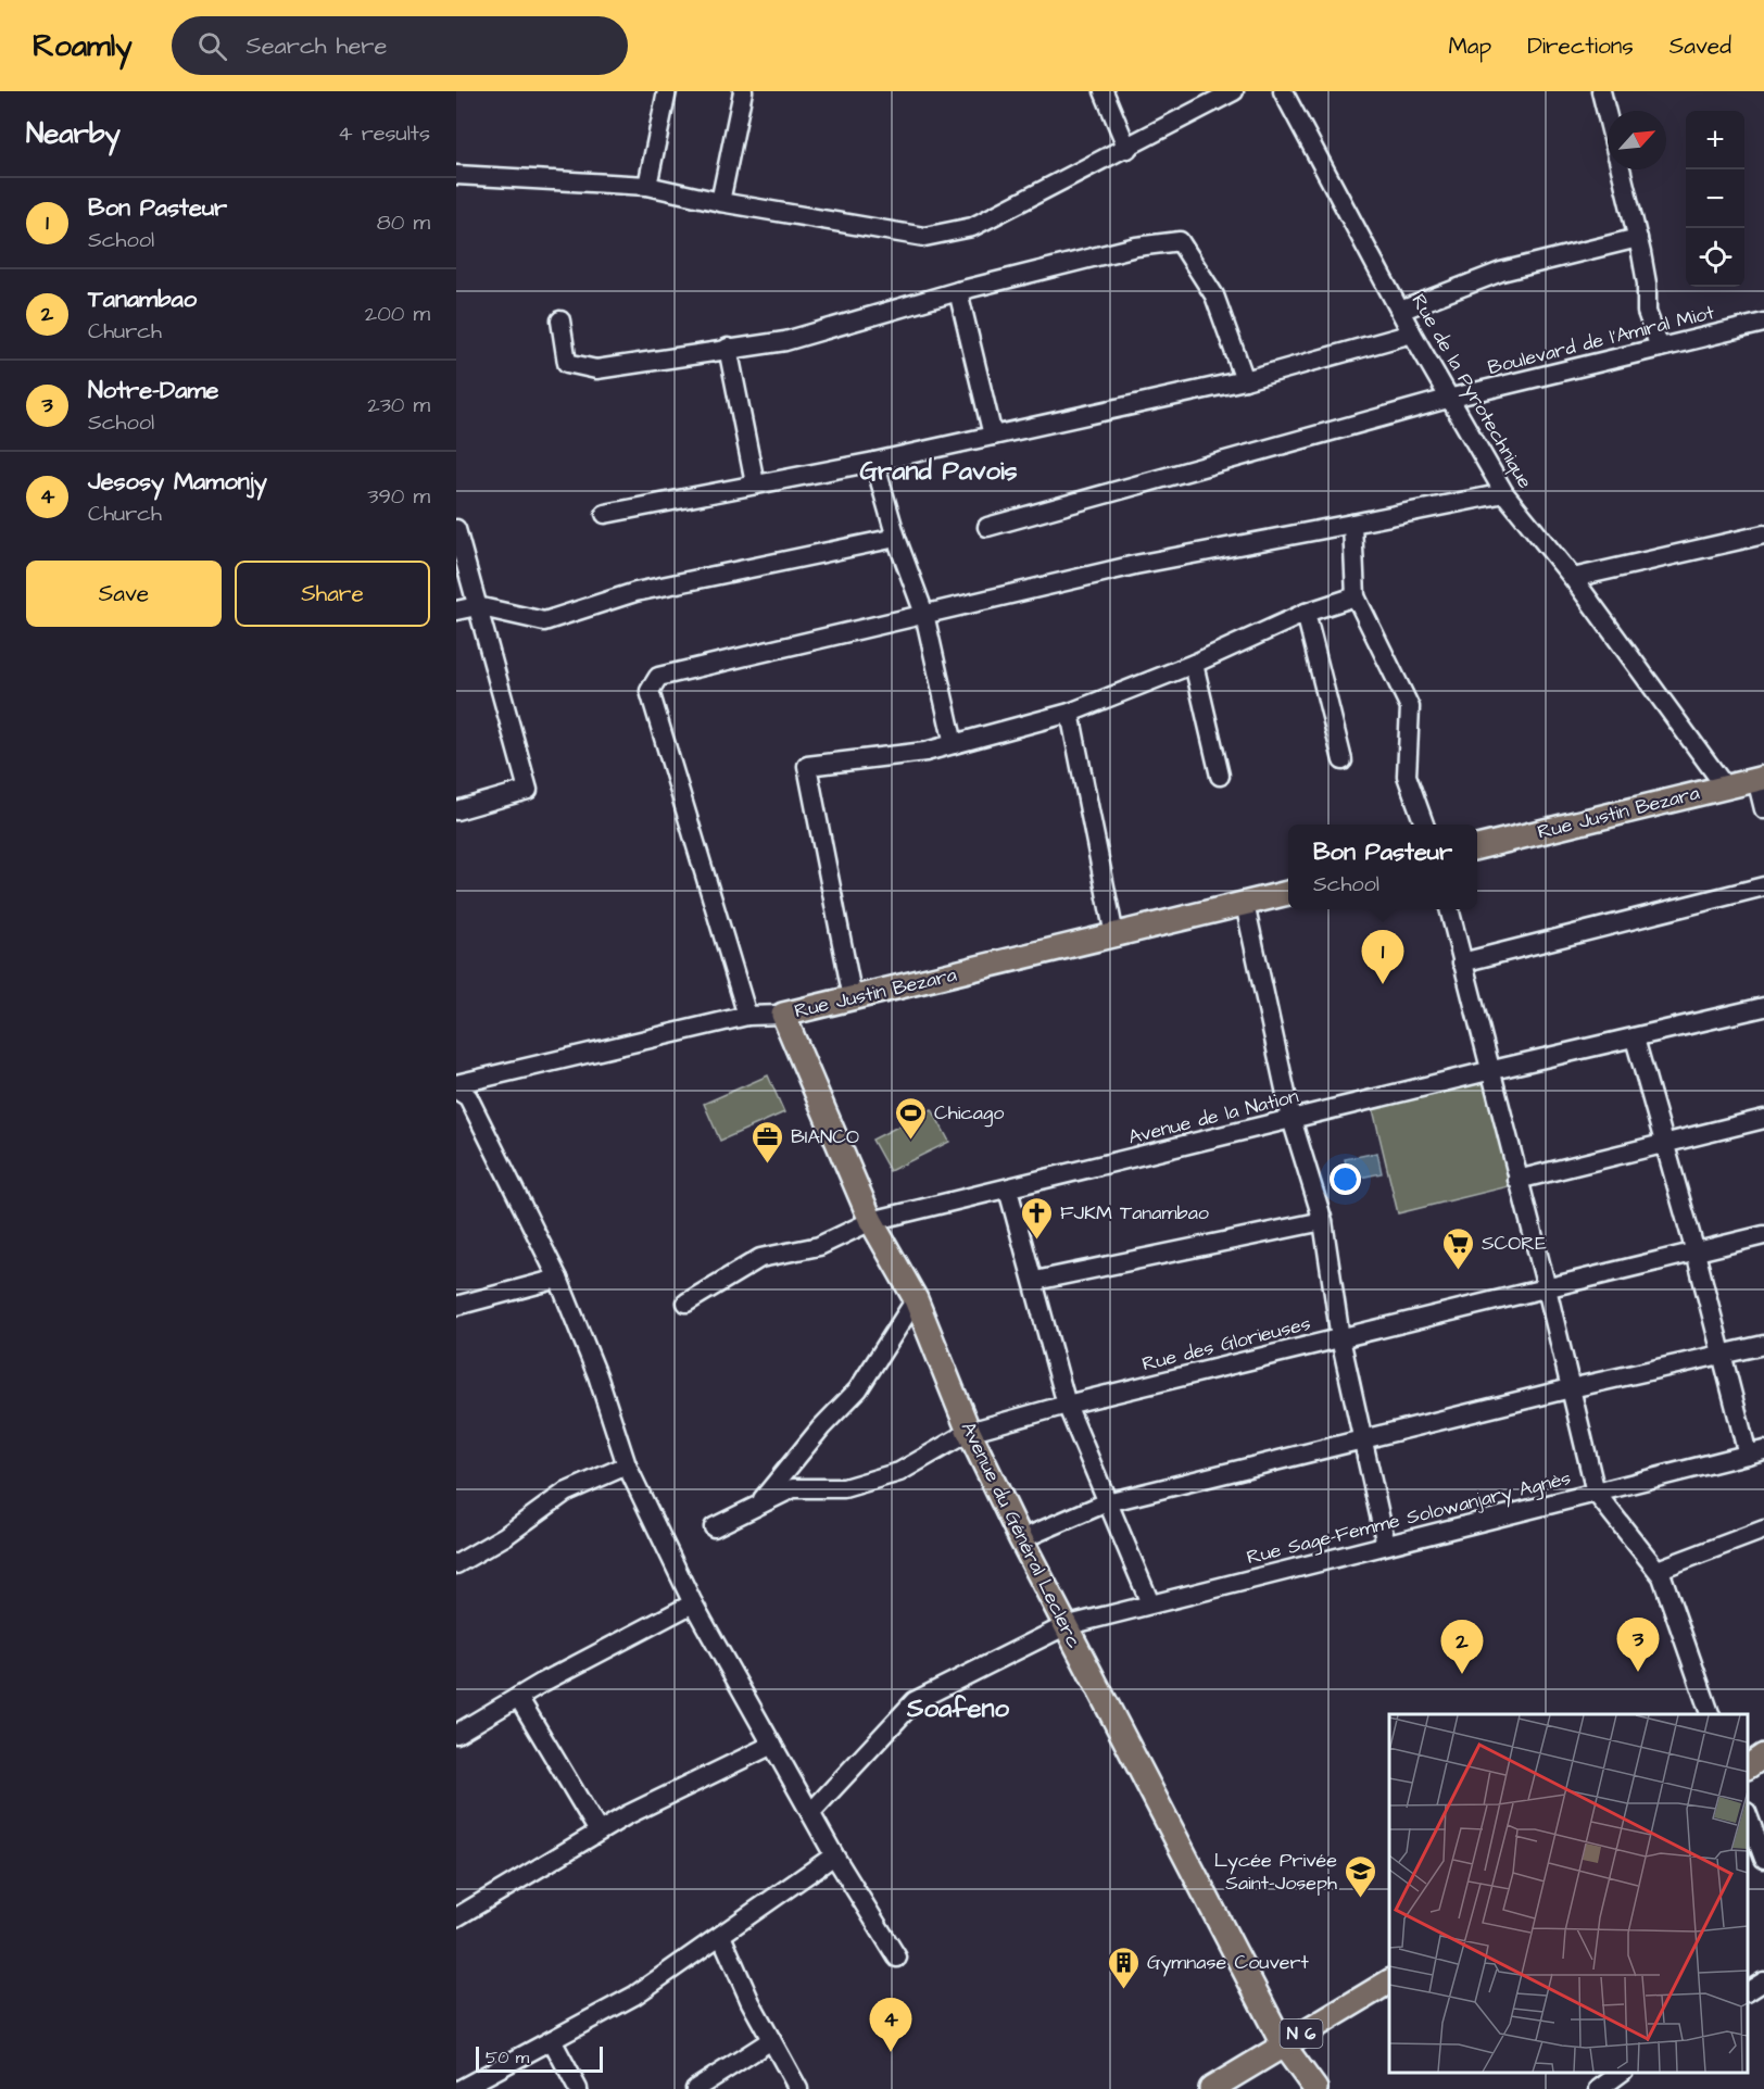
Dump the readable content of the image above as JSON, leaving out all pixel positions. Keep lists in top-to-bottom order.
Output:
{
  "streets": {
    "main road": ["Rue Justin Bezara", "Avenue du Général Leclerc", "N 6"],
    "street": [
      "Boulevard de l'Amiral Miot",
      "Rue de la Pyrotechnique",
      "Avenue de la Nation",
      "Rue des Glorieuses",
      "Rue Sage-Femme Solowanjary Agnès"
    ]
  },
  "crossings": [
    ["Boulevard de l'Amiral Miot", "Rue de la Pyrotechnique"],
    ["Rue de la Pyrotechnique", "Rue Justin Bezara"],
    ["Rue Justin Bezara", "Avenue du Général Leclerc"],
    ["Avenue de la Nation", "Avenue du Général Leclerc"],
    ["Rue des Glorieuses", "Avenue du Général Leclerc"],
    ["Rue Sage-Femme Solowanjary Agnès", "Avenue du Général Leclerc"],
    ["Avenue du Général Leclerc", "N 6"]
  ],
  "districts": ["Grand Pavois", "Soafeno"],
  "places": {
    "sports": ["Chicago"],
    "office": ["BIANCO"],
    "church": ["FJKM Tanambao"],
    "supermarket": ["SCORE"],
    "school or university": ["Lycée Privée Saint-Joseph"],
    "building": ["Gymnase Couvert"]
  },
  "scale_bar": "50 m",
  "north": "top right",
  "page": {
    "header": "Roamly",
    "search": "Search here",
    "nav": ["Map", "Directions", "Saved"],
    "heading": ["Nearby", "4 results"],
    "map_buttons": ["+", "−"],
    "list": [
      {
        "mark": "1",
        "name": "Bon Pasteur",
        "note": "School",
        "value": "80 m"
      },
      {
        "mark": "2",
        "name": "Tanambao",
        "note": "Church",
        "value": "200 m"
      },
      {
        "mark": "3",
        "name": "Notre-Dame",
        "note": "School",
        "value": "230 m"
      },
      {
        "mark": "4",
        "name": "Jesosy Mamonjy",
        "note": "Church",
        "value": "390 m"
      }
    ],
    "buttons": ["Save", "Share"],
    "popup": ["Bon Pasteur", "School"],
    "pins": [
      "1",
      "3",
      "2",
      "4"
    ],
    "scale": "50 m"
  }
}
